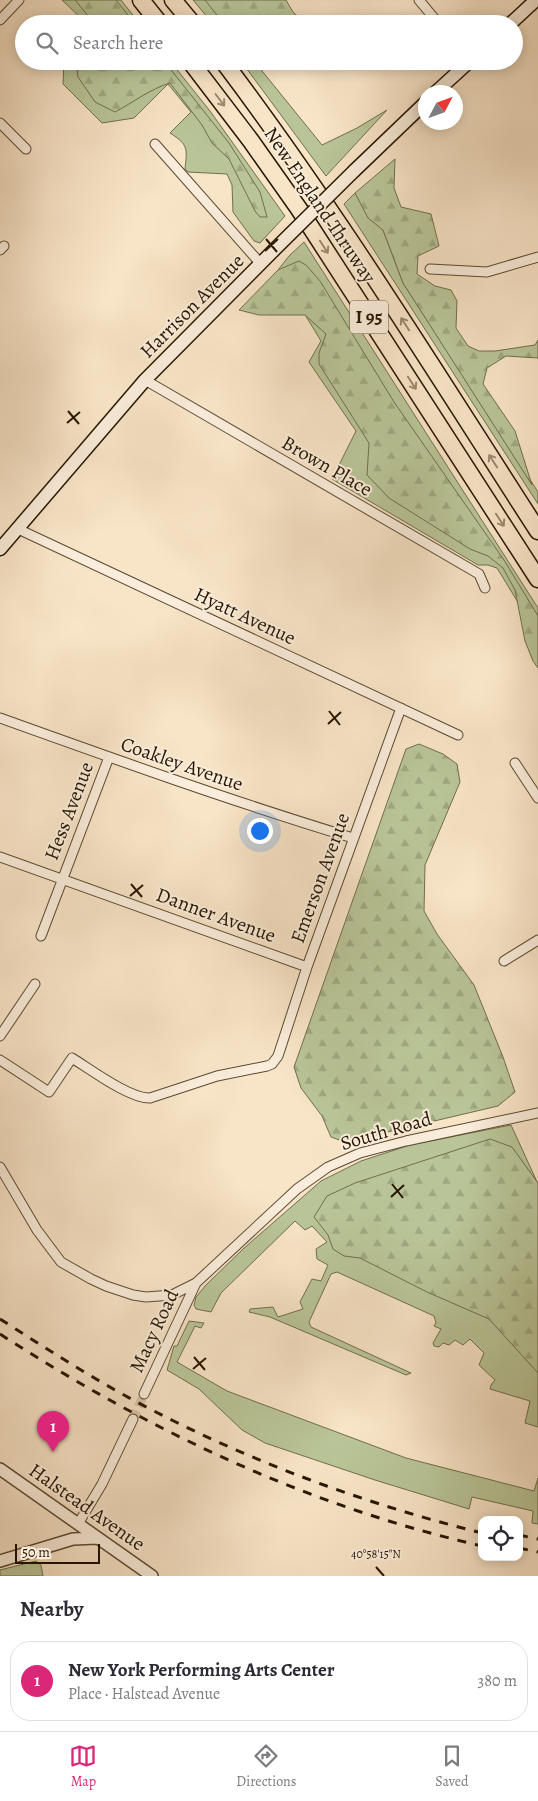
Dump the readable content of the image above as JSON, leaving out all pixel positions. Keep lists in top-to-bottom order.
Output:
{
  "streets": {
    "highway": ["New England Thruway", "I 95"],
    "main road": ["Harrison Avenue"],
    "street": [
      "Brown Place",
      "Hyatt Avenue",
      "Coakley Avenue",
      "Hess Avenue",
      "Emerson Avenue",
      "Danner Avenue",
      "South Road",
      "Macy Road",
      "Halstead Avenue"
    ]
  },
  "crossings": [
    ["Harrison Avenue", "Brown Place"],
    ["Harrison Avenue", "Hyatt Avenue"],
    ["Hyatt Avenue", "Emerson Avenue"],
    ["Coakley Avenue", "Hess Avenue"],
    ["Coakley Avenue", "Emerson Avenue"],
    ["Hess Avenue", "Danner Avenue"],
    ["Emerson Avenue", "Danner Avenue"],
    ["South Road", "Macy Road"]
  ],
  "scale_bar": "50 m",
  "north": "top right",
  "page": {
    "search": "Search here",
    "pins": "1",
    "scale": "50 m",
    "heading": "Nearby",
    "list": [
      {
        "mark": "1",
        "name": "New York Performing Arts Center",
        "note": "Place · Halstead Avenue",
        "value": "380 m"
      }
    ],
    "nav": ["Map", "Directions", "Saved"]
  },
  "coordinates": ["40°58'15\"N"]
}
